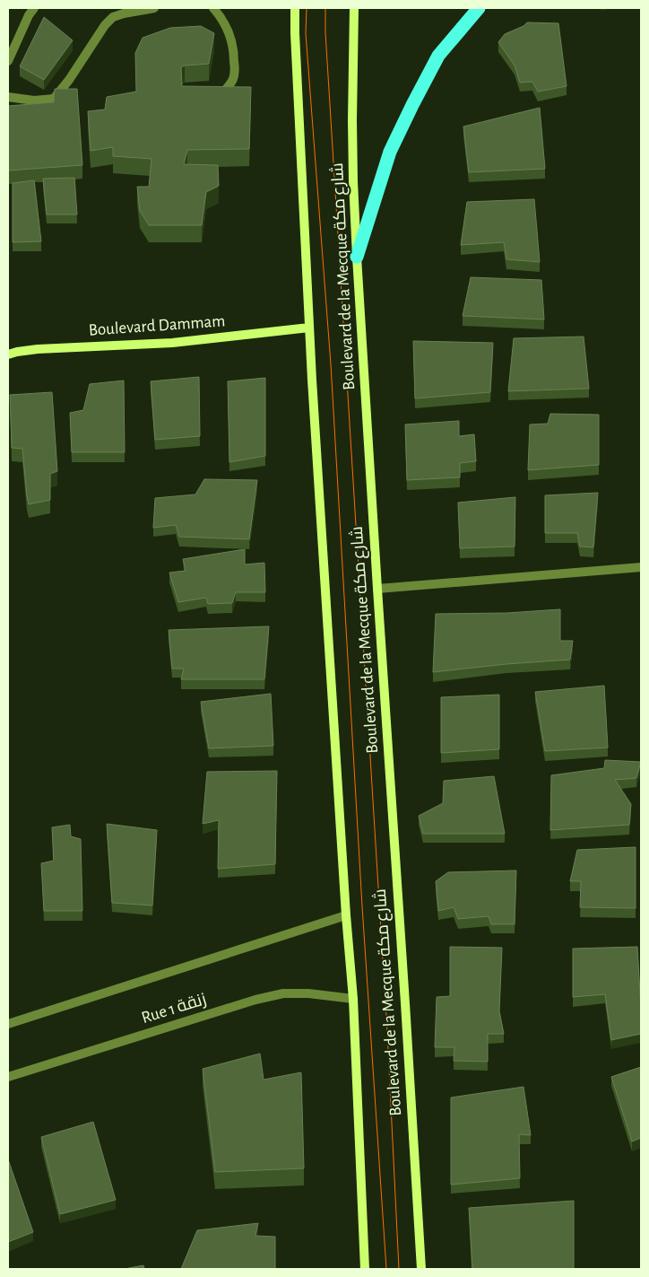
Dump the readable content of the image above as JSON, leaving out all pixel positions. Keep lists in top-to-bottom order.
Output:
{
  "streets": {
    "main road": ["Boulevard de la Mecque شارع مكة", "Boulevard Dammam"],
    "street": ["Rue 1 زنقة"]
  },
  "crossings": [
    ["Boulevard de la Mecque شارع مكة", "Boulevard Dammam"],
    ["Boulevard de la Mecque شارع مكة", "Rue 1 زنقة"]
  ]
}
